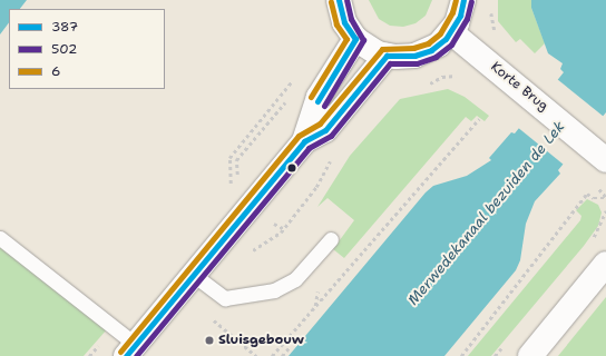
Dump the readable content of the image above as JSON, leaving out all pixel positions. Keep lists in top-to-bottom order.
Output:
{
  "streets": {
    "street": ["Korte Brug"]
  },
  "water": ["Merwedekanaal bezuiden de Lek"],
  "places": ["Sluisgebouw"],
  "lines": ["transit line 387", "transit line 502", "transit line 6"],
  "legend": ["387", "502", "6"]
}
